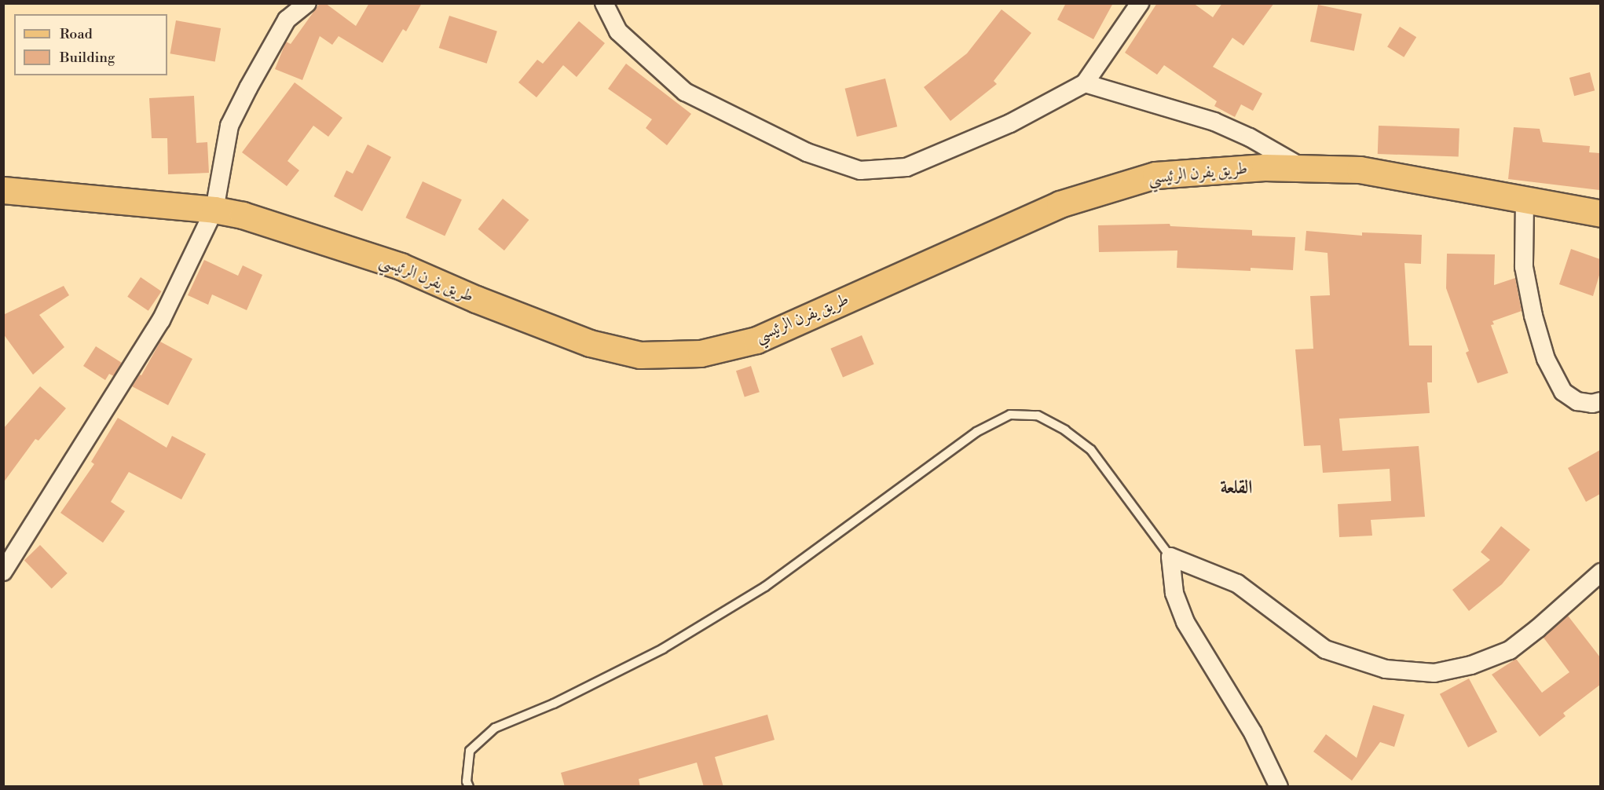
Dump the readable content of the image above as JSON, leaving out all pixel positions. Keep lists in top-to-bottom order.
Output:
{
  "streets": {
    "main road": ["طريق يفرن الرئيسي"]
  },
  "districts": ["القلعة"],
  "legend": ["Road", "Building"]
}
